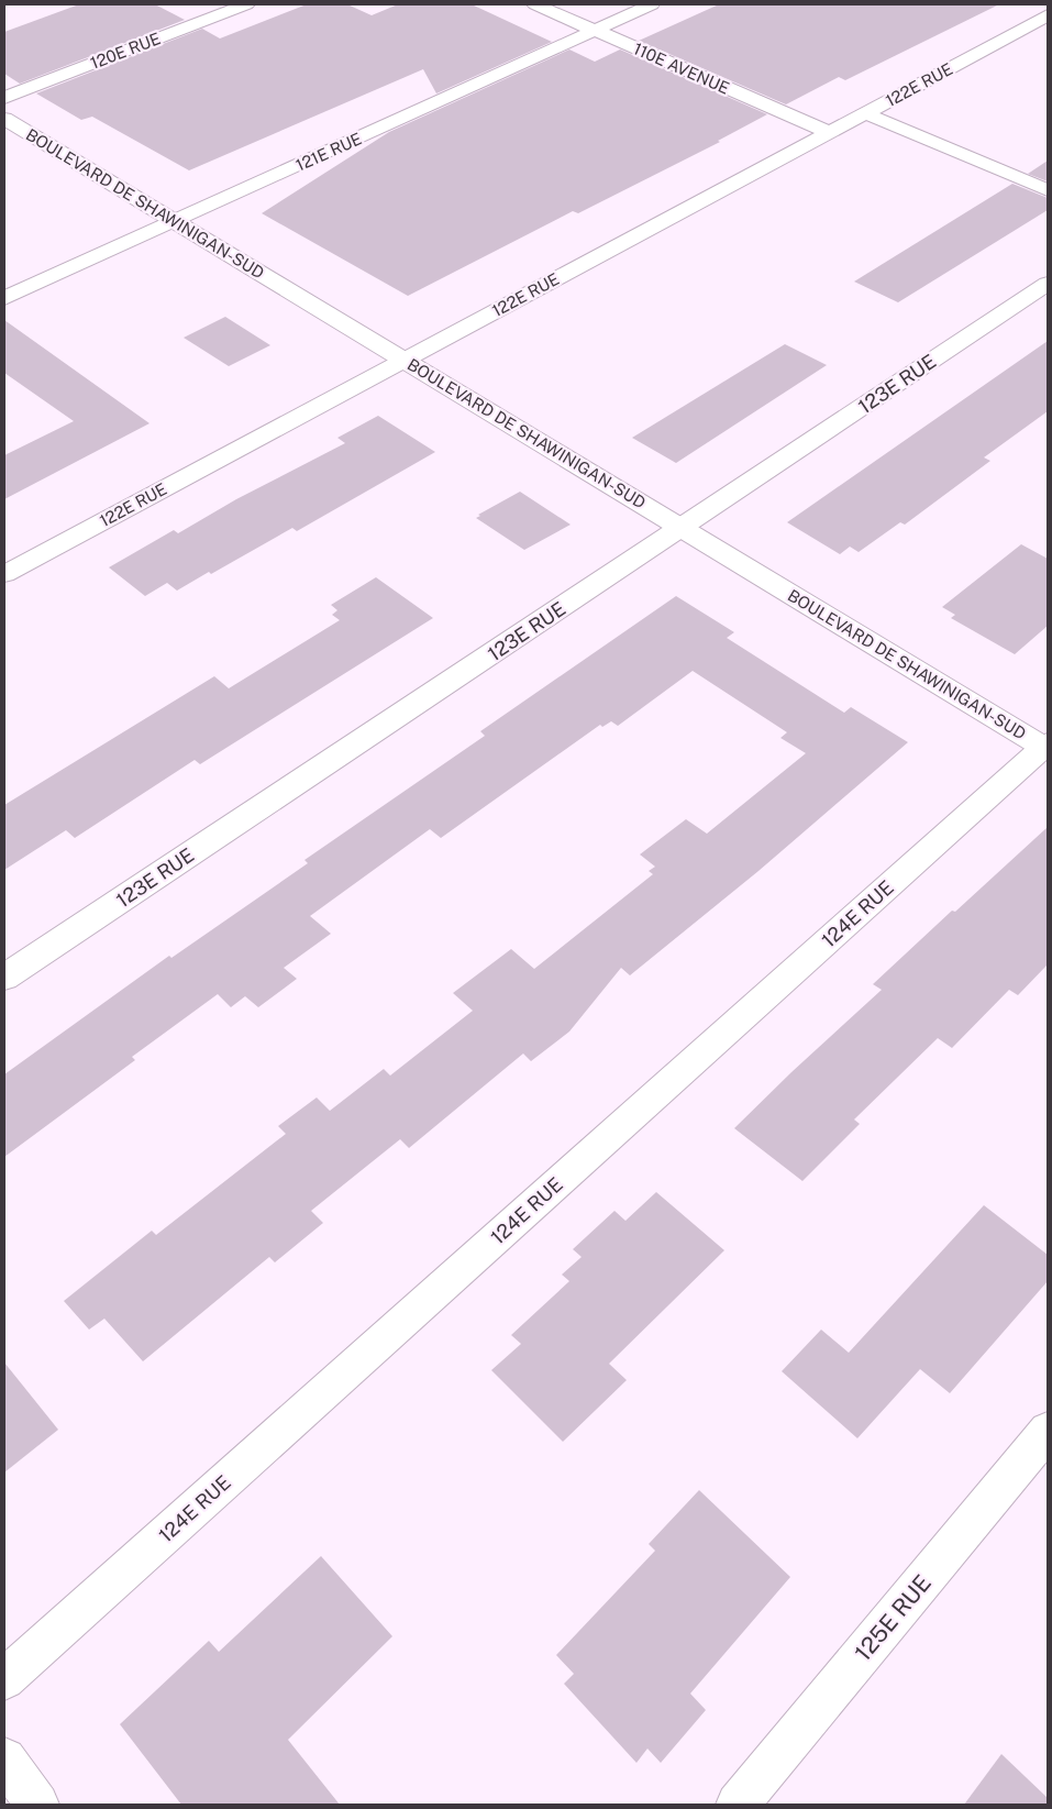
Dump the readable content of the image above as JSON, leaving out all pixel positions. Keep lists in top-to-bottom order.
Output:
{
  "streets": {
    "street": [
      "120E RUE",
      "110E AVENUE",
      "122E RUE",
      "121E RUE",
      "BOULEVARD DE SHAWINIGAN-SUD",
      "123E RUE",
      "124E RUE",
      "125E RUE"
    ]
  },
  "crossings": [
    ["110E AVENUE", "122E RUE"],
    ["110E AVENUE", "121E RUE"],
    ["122E RUE", "BOULEVARD DE SHAWINIGAN-SUD"],
    ["121E RUE", "BOULEVARD DE SHAWINIGAN-SUD"],
    ["BOULEVARD DE SHAWINIGAN-SUD", "123E RUE"],
    ["BOULEVARD DE SHAWINIGAN-SUD", "124E RUE"]
  ]
}
